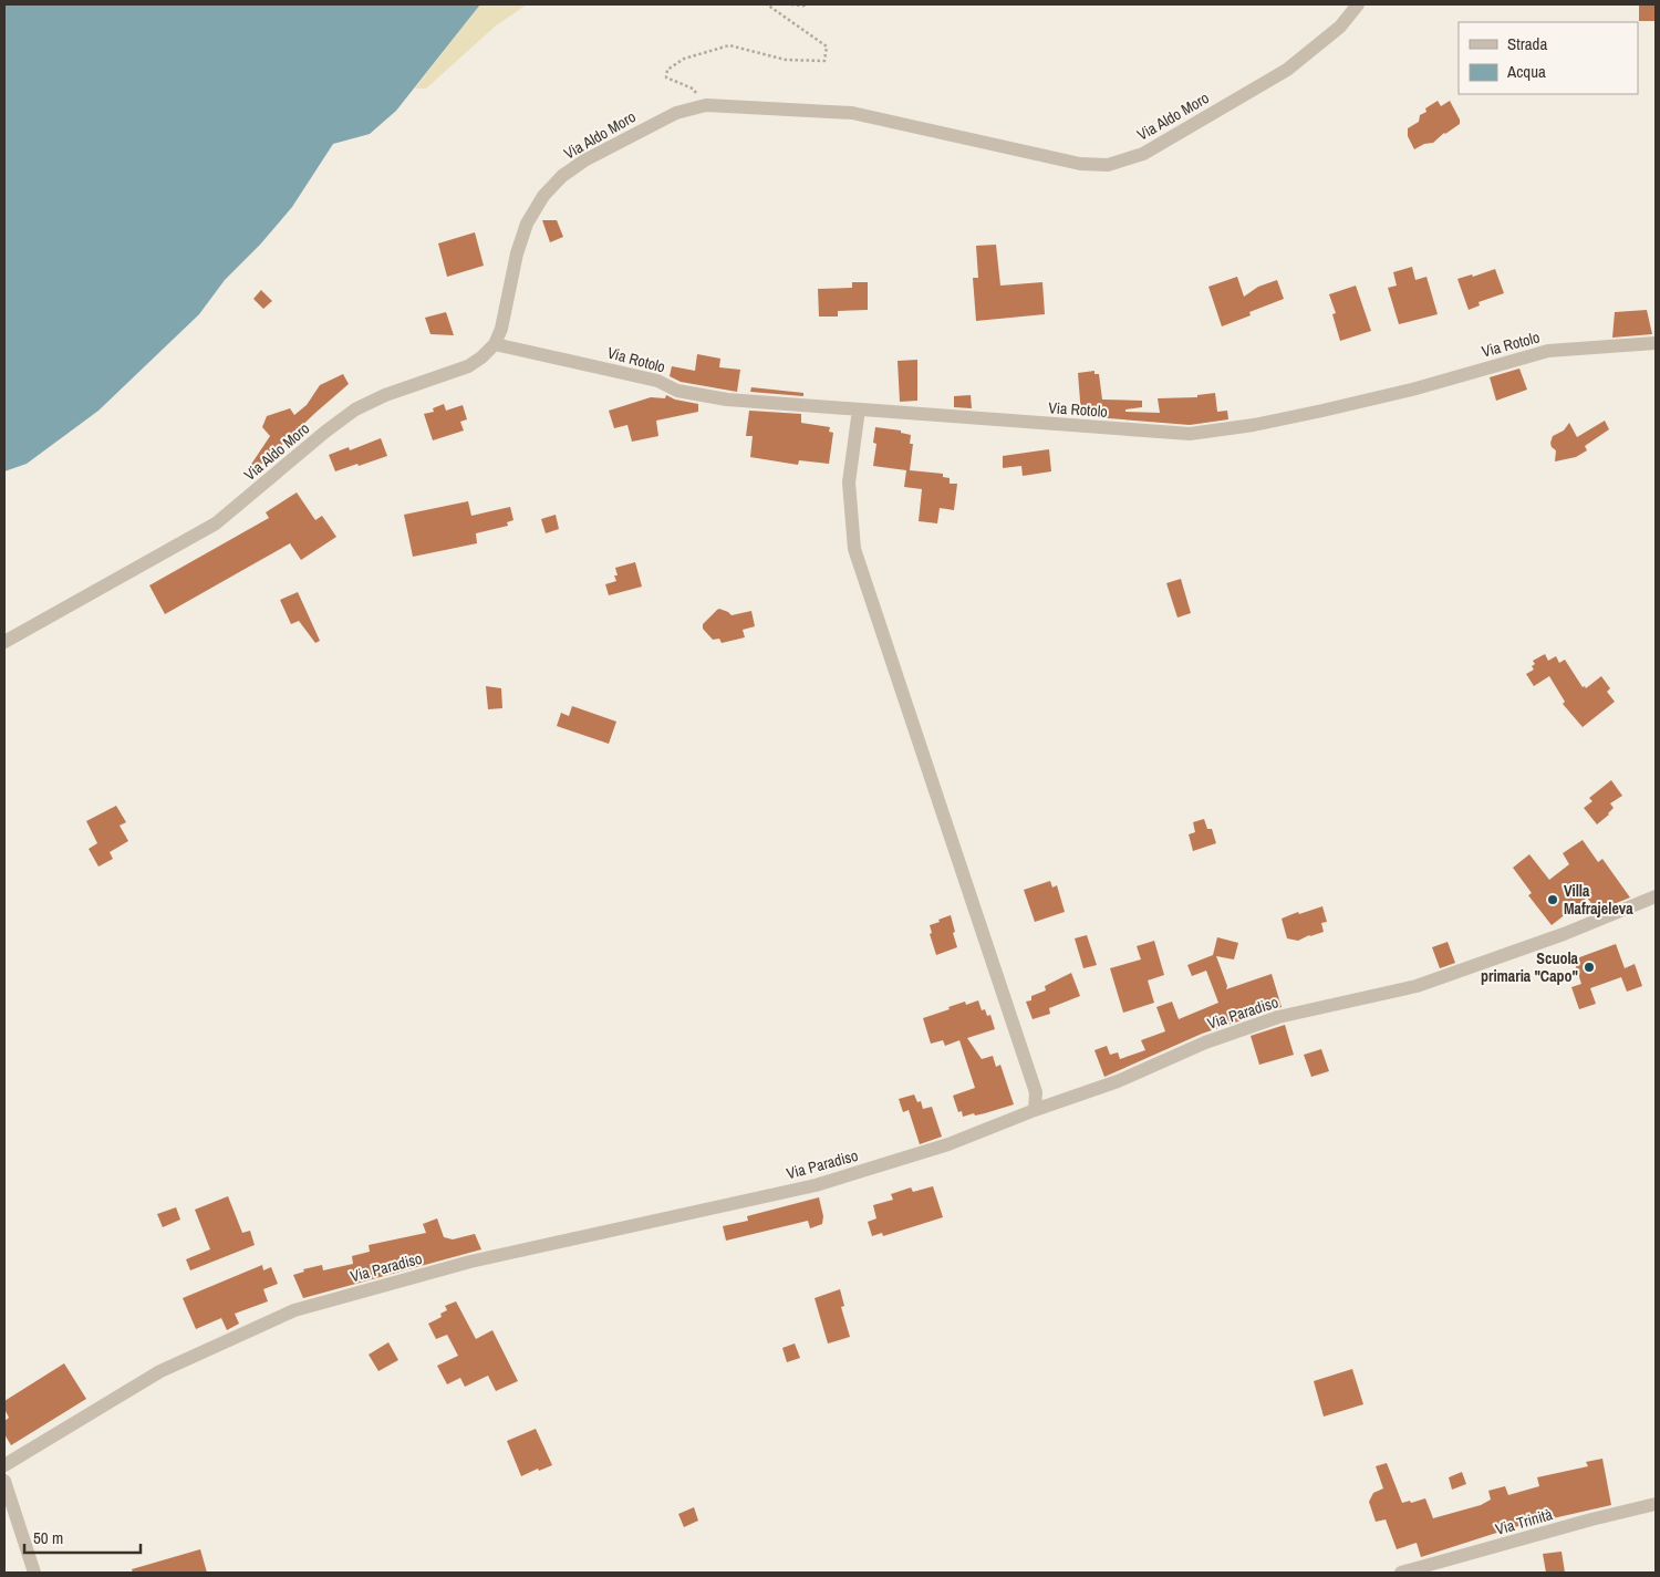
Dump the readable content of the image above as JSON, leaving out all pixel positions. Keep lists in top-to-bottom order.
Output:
{
  "streets": {
    "street": [
      "Via Aldo Moro",
      "Via Rotolo",
      "Via Paradiso",
      "Via Trinità"
    ]
  },
  "crossings": [
    ["Via Aldo Moro", "Via Rotolo"]
  ],
  "places": ["Villa Mafrajeleva", "Scuola primaria \"Capo\""],
  "legend": ["Strada", "Acqua"],
  "scale_bar": "50 m"
}
